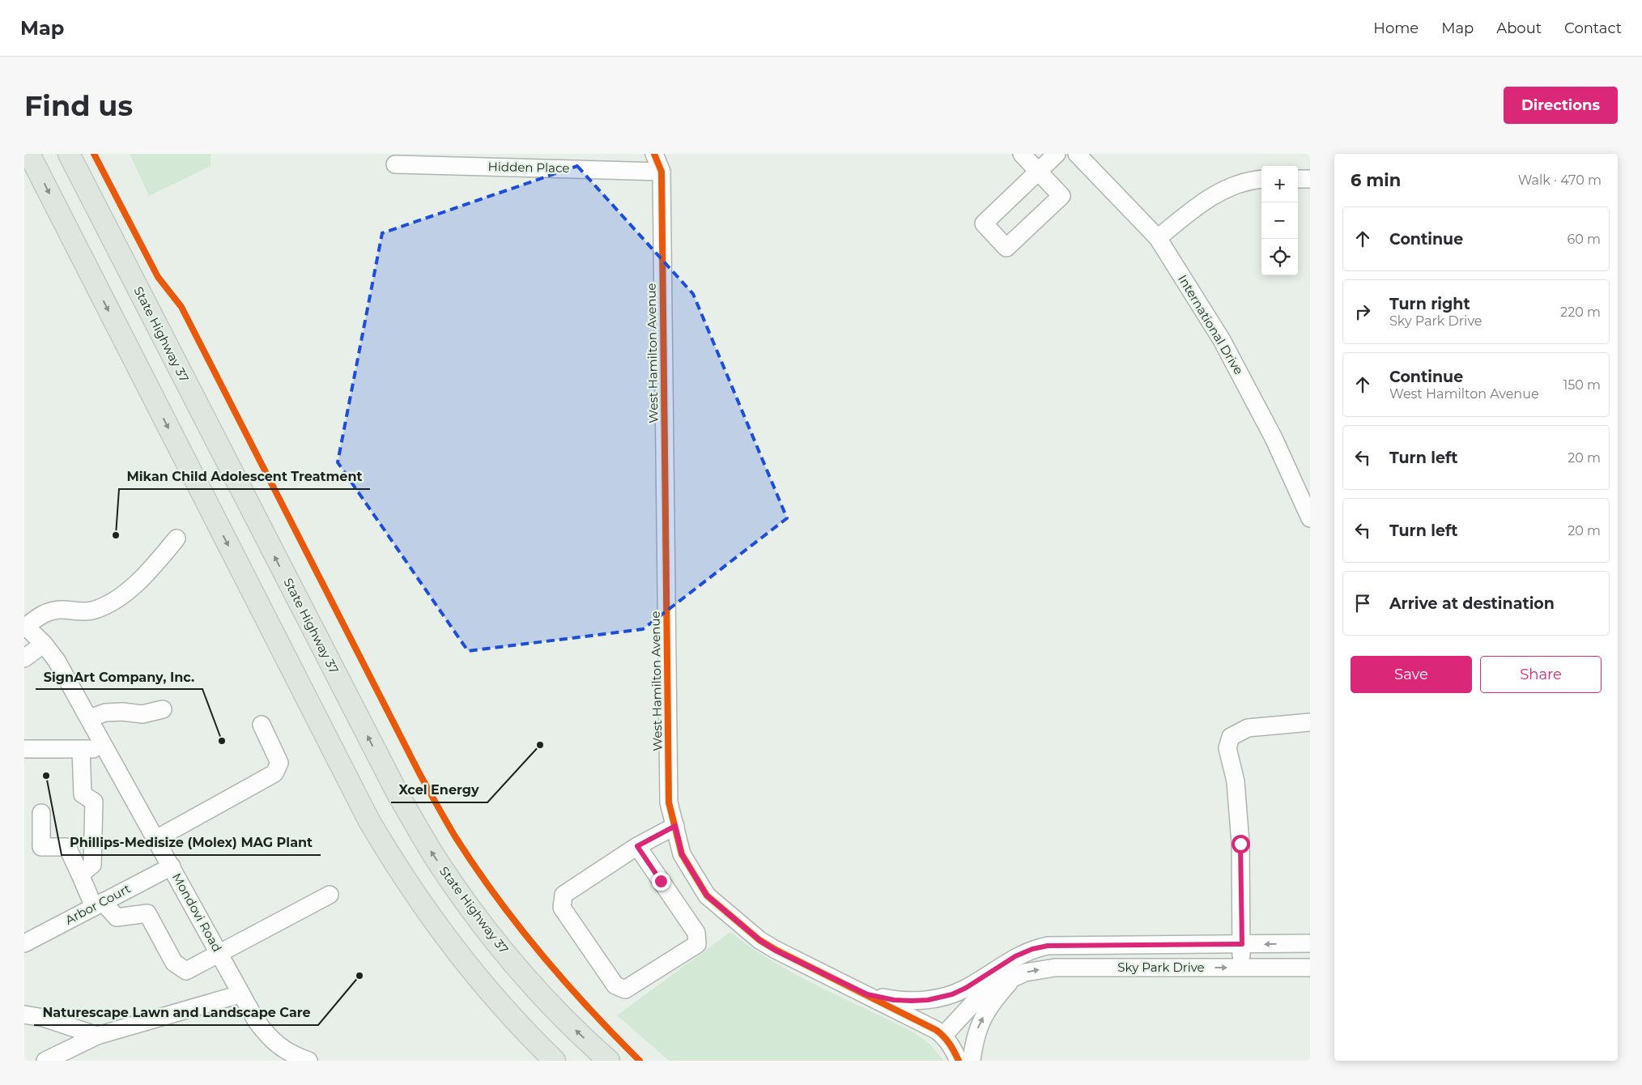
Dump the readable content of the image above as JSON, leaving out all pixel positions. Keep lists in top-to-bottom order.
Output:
{
  "streets": {
    "main road": ["State Highway 37"],
    "street": [
      "Hidden Place",
      "International Drive",
      "West Hamilton Avenue",
      "Arbor Court",
      "Mondovi Road",
      "Sky Park Drive"
    ]
  },
  "crossings": [
    ["Hidden Place", "West Hamilton Avenue"],
    ["West Hamilton Avenue", "Sky Park Drive"],
    ["Arbor Court", "Mondovi Road"]
  ],
  "places": [
    "Mikan Child Adolescent Treatment",
    "SignArt Company, Inc.",
    "Xcel Energy",
    "Phillips-Medisize (Molex) MAG Plant",
    "Naturescape Lawn and Landscape Care"
  ],
  "page": {
    "header": "Map",
    "nav": [
      "Home",
      "Map",
      "About",
      "Contact"
    ],
    "buttons": [
      "Directions",
      ["Save", "Share"]
    ],
    "title": "Find us",
    "heading": ["6 min", "Walk · 470 m"],
    "map_buttons": ["+", "−"],
    "list": [
      ["Continue", "60 m"],
      ["Turn right", "Sky Park Drive", "220 m"],
      ["Continue", "West Hamilton Avenue", "150 m"],
      ["Turn left", "20 m"],
      ["Turn left", "20 m"],
      "Arrive at destination"
    ]
  }
}
